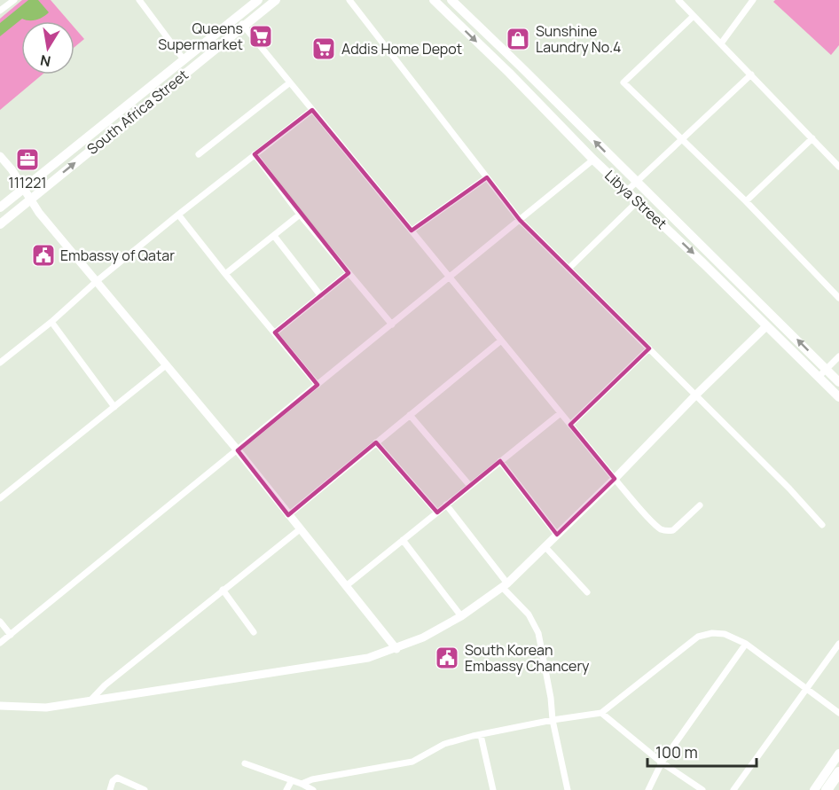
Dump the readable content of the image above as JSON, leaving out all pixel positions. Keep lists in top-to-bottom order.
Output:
{
  "streets": {
    "main road": ["South Africa Street", "Libya Street"]
  },
  "places": {
    "supermarket": ["Queens Supermarket", "Addis Home Depot"],
    "shop": ["Sunshine Laundry No.4"],
    "office": ["111221"],
    "public building": ["Embassy of Qatar", "South Korean Embassy Chancery"]
  },
  "scale_bar": "100 m",
  "north": "bottom"
}
